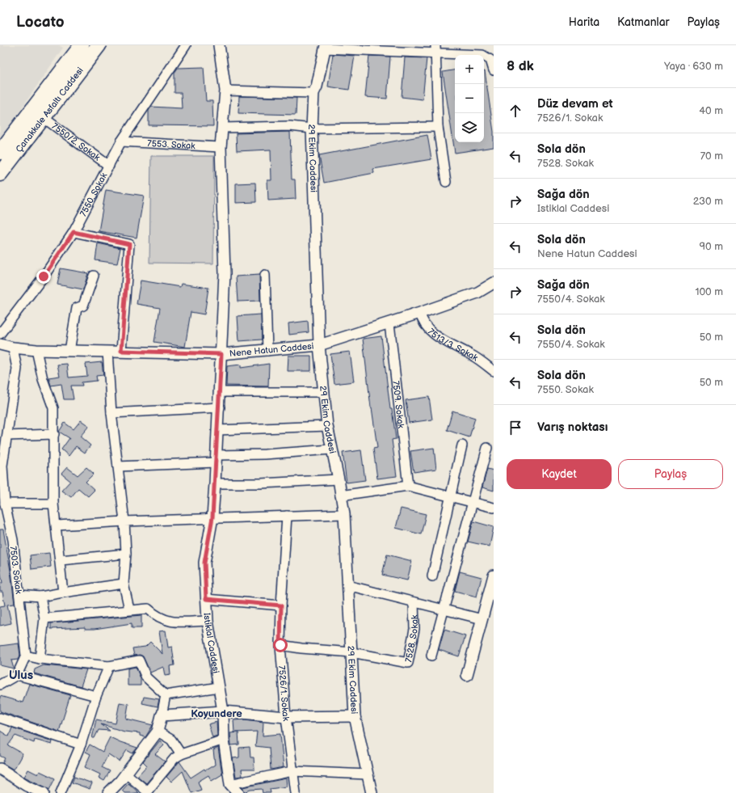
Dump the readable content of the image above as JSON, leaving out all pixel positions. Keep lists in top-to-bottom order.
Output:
{
  "streets": {
    "highway": ["Çanakkale Asfaltı Caddesi"],
    "street": [
      "7550/2. Sokak",
      "7553. Sokak",
      "29 Ekim Caddesi",
      "7550. Sokak",
      "7513/3. Sokak",
      "Nene Hatun Caddesi",
      "7509. Sokak",
      "7503. Sokak",
      "7528. Sokak",
      "Istiklal Caddesi",
      "7526/1. Sokak"
    ]
  },
  "crossings": [
    ["Çanakkale Asfaltı Caddesi", "7550/2. Sokak"],
    ["7550/2. Sokak", "7550. Sokak"],
    ["7553. Sokak", "7550. Sokak"],
    ["7553. Sokak", "Istiklal Caddesi"],
    ["29 Ekim Caddesi", "Nene Hatun Caddesi"],
    ["29 Ekim Caddesi", "7528. Sokak"],
    ["7513/3. Sokak", "Nene Hatun Caddesi"],
    ["Nene Hatun Caddesi", "7509. Sokak"],
    ["Nene Hatun Caddesi", "7503. Sokak"],
    ["Nene Hatun Caddesi", "Istiklal Caddesi"],
    ["7528. Sokak", "7526/1. Sokak"]
  ],
  "districts": ["Ulus", "Koyundere"],
  "page": {
    "header": "Locato",
    "nav": ["Harita", "Katmanlar", "Paylaş"],
    "heading": ["8 dk", "Yaya · 630 m"],
    "map_buttons": ["+", "−"],
    "list": [
      ["Düz devam et", "7526/1. Sokak", "40 m"],
      ["Sola dön", "7528. Sokak", "70 m"],
      ["Sağa dön", "Istiklal Caddesi", "230 m"],
      ["Sola dön", "Nene Hatun Caddesi", "90 m"],
      ["Sağa dön", "7550/4. Sokak", "100 m"],
      ["Sola dön", "7550/4. Sokak", "50 m"],
      ["Sola dön", "7550. Sokak", "50 m"],
      "Varış noktası"
    ],
    "buttons": ["Kaydet", "Paylaş"]
  }
}
